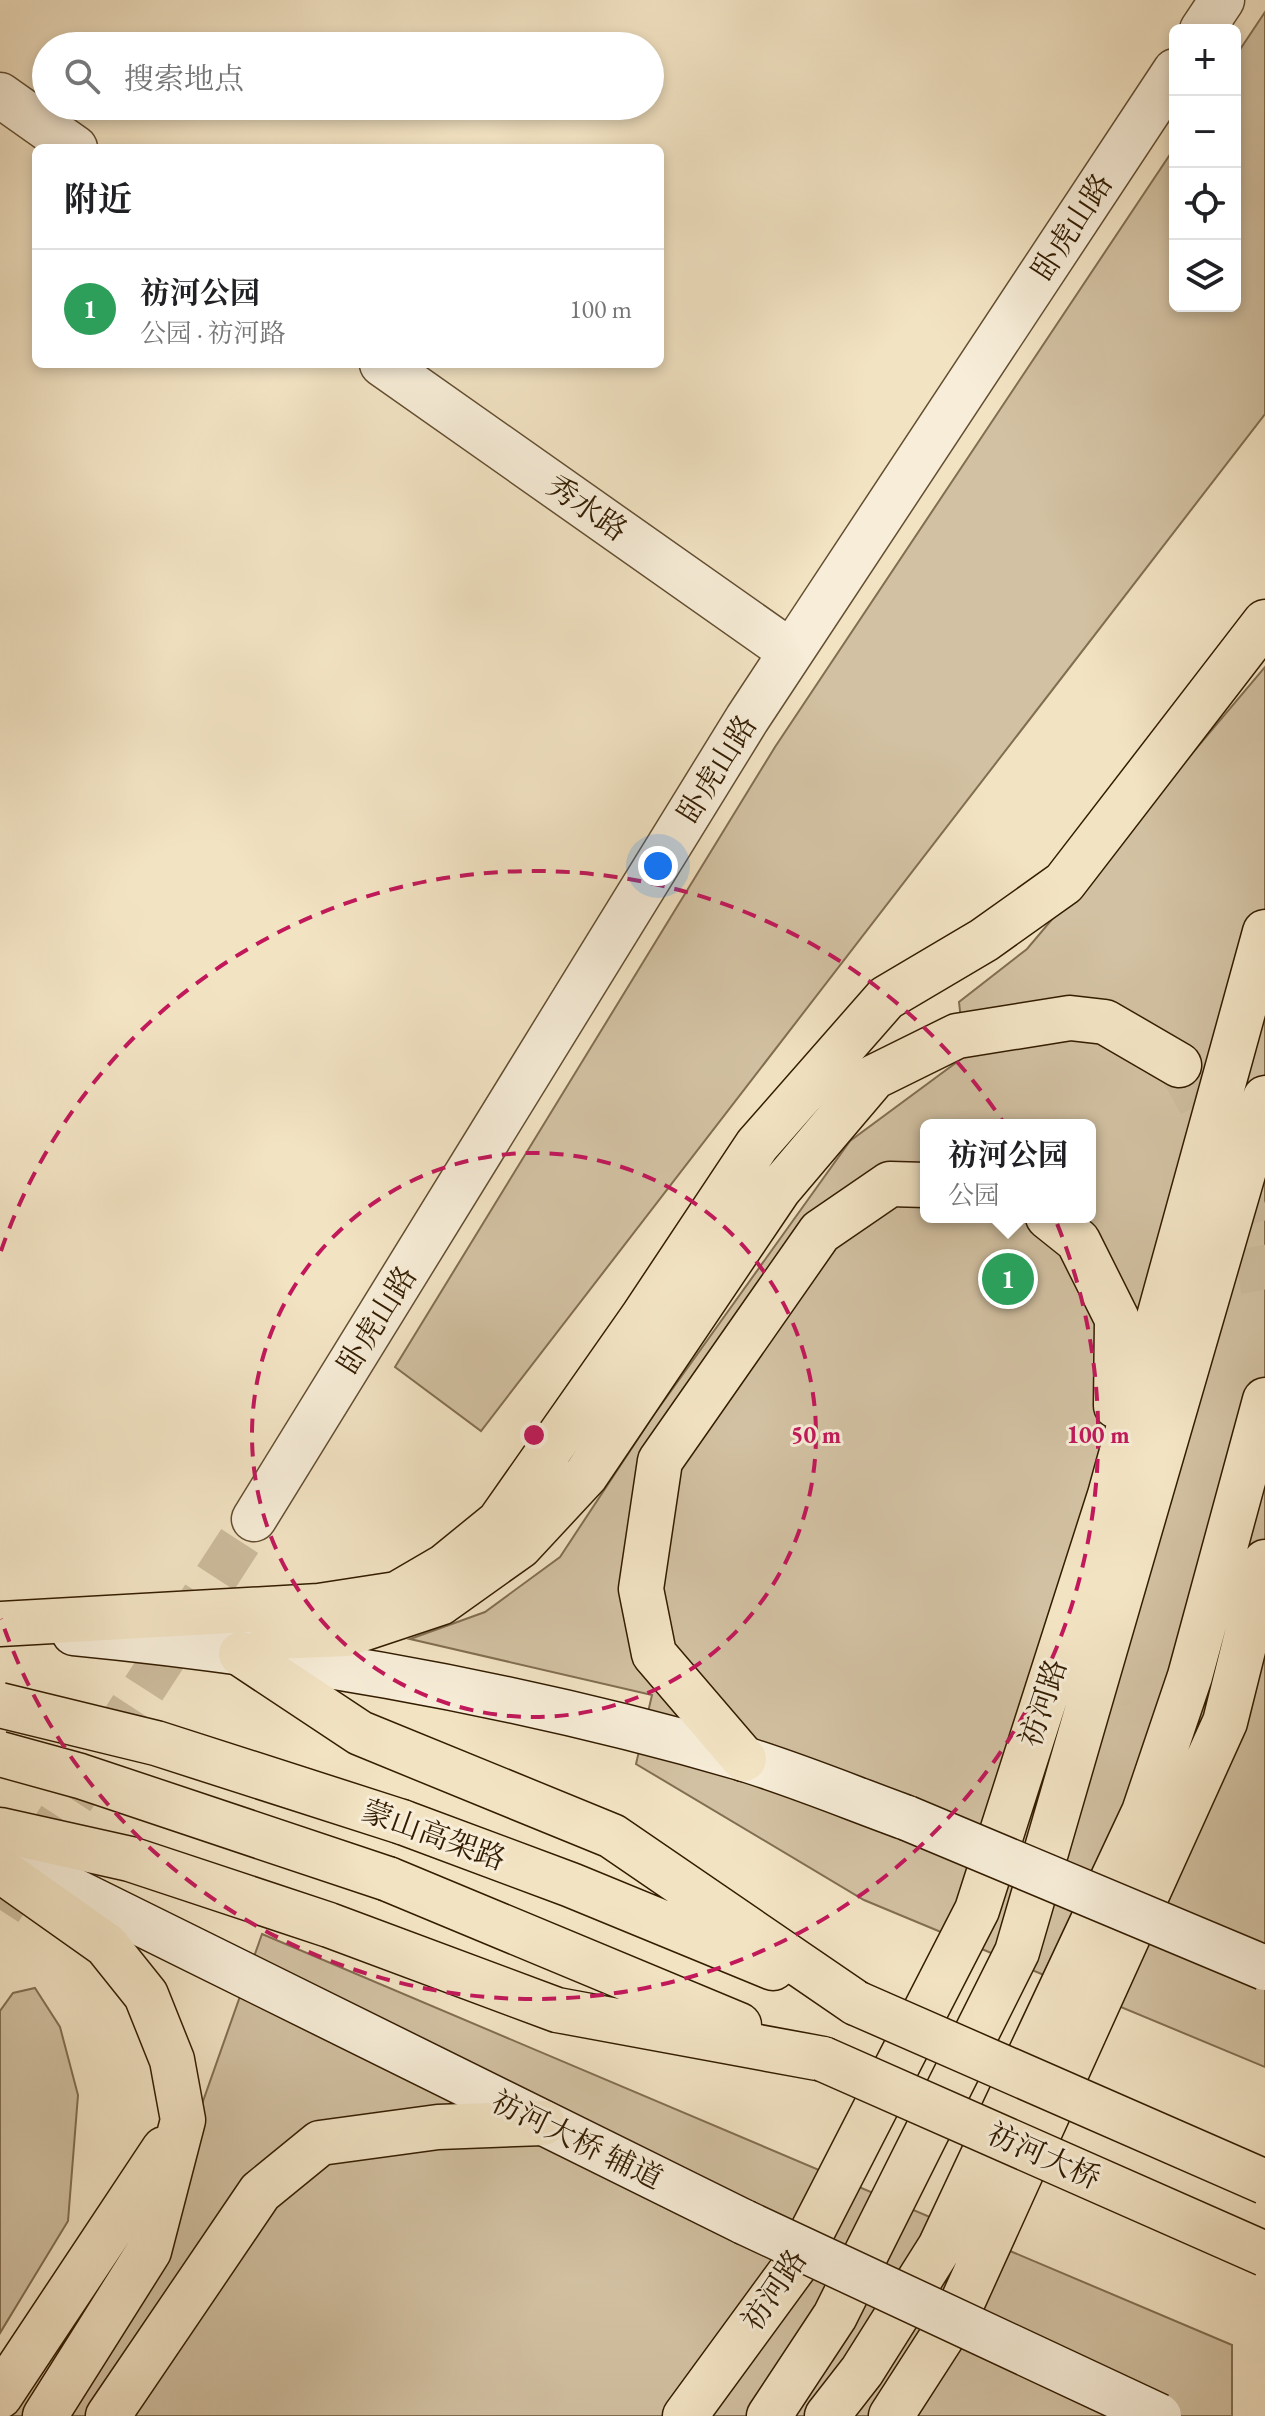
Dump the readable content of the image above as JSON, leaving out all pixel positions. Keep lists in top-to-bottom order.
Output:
{
  "streets": {
    "main road": [
      "卧虎山路",
      "秀水路",
      "祊河路",
      "蒙山高架路",
      "祊河大桥 辅道",
      "祊河大桥"
    ]
  },
  "crossings": [
    ["卧虎山路", "秀水路"],
    ["蒙山高架路", "祊河大桥"]
  ],
  "page": {
    "map_buttons": ["+", "−"],
    "search": "搜索地点",
    "heading": "附近",
    "list": [
      {
        "mark": "1",
        "name": "祊河公园",
        "note": "公园 · 祊河路",
        "value": "100 m"
      }
    ],
    "popup": ["祊河公园", "公园"],
    "pins": "1"
  },
  "rings": ["50 m", "100 m"]
}
